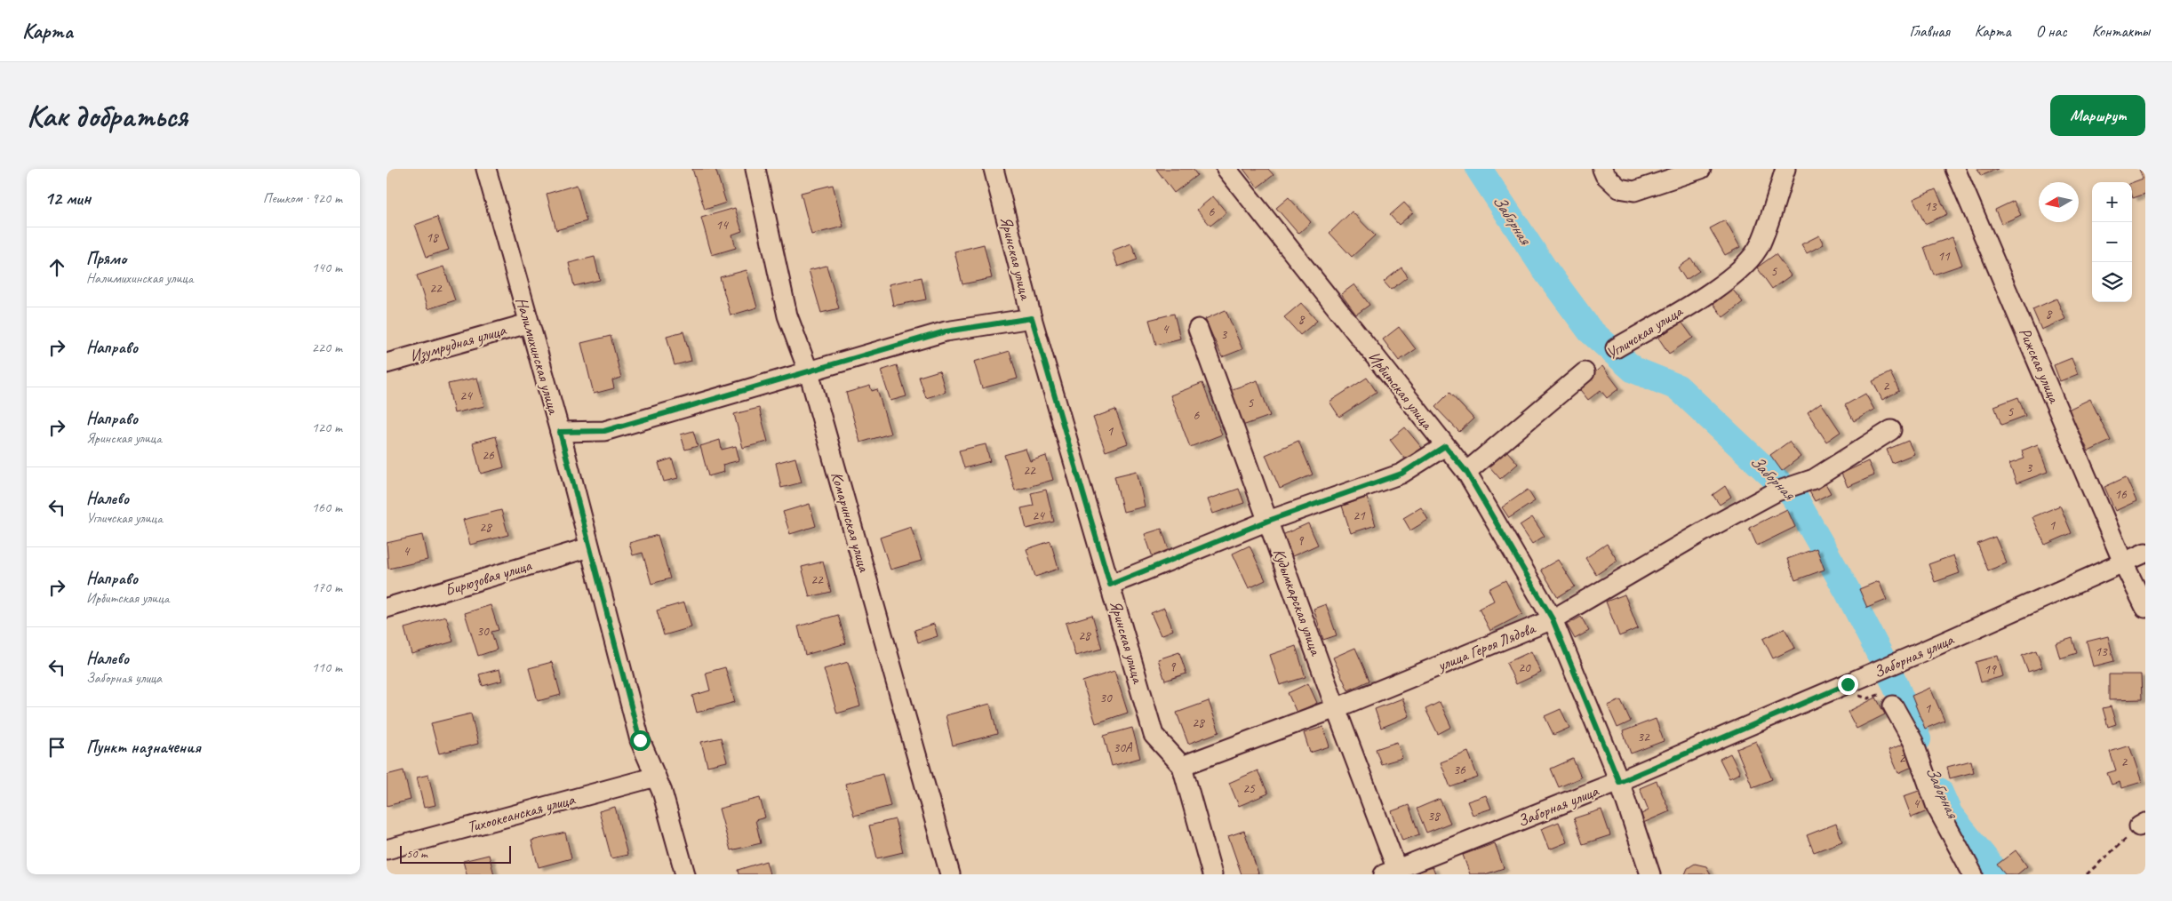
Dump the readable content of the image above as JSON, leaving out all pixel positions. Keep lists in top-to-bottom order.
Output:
{
  "streets": {
    "street": [
      "Яринская улица",
      "Угличская улица",
      "Изумрудная улица",
      "Налимихинская улица",
      "Рижская улица",
      "Ирбитская улица",
      "Комаринская улица",
      "Бирюзовая улица",
      "Кудымкарская улица",
      "улица Героя Лядова",
      "Заборная улица",
      "Тихоокеанская улица"
    ]
  },
  "crossings": [
    ["Яринская улица", "улица Героя Лядова"],
    ["Изумрудная улица", "Налимихинская улица"],
    ["Налимихинская улица", "Бирюзовая улица"],
    ["Налимихинская улица", "Тихоокеанская улица"],
    ["Рижская улица", "Заборная улица"],
    ["Ирбитская улица", "улица Героя Лядова"],
    ["Ирбитская улица", "Заборная улица"],
    ["Кудымкарская улица", "улица Героя Лядова"],
    ["Кудымкарская улица", "Заборная улица"]
  ],
  "water": ["Заборная"],
  "house_numbers": [
    "13",
    "6",
    "14",
    "18",
    "11",
    "5",
    "22",
    "8",
    "8",
    "4",
    "3",
    "2",
    "24",
    "5",
    "5",
    "6",
    "1",
    "26",
    "3",
    "22",
    "16",
    "24",
    "21",
    "1",
    "28",
    "9",
    "4",
    "22",
    "30",
    "28",
    "13",
    "9",
    "20",
    "19",
    "30",
    "1",
    "28",
    "32",
    "30А",
    "2",
    "2",
    "36",
    "25",
    "4",
    "38"
  ],
  "scale_bar": "50 m",
  "north": "left",
  "page": {
    "header": "Карта",
    "nav": [
      "Главная",
      "Карта",
      "О нас",
      "Контакты"
    ],
    "buttons": "Маршрут",
    "title": "Как добраться",
    "heading": ["12 мин", "Пешком · 920 m"],
    "map_buttons": ["+", "−"],
    "list": [
      ["Прямо", "Налимихинская улица", "140 m"],
      ["Направо", "220 m"],
      ["Направо", "Яринская улица", "120 m"],
      ["Налево", "Угличская улица", "160 m"],
      ["Направо", "Ирбитская улица", "170 m"],
      ["Налево", "Заборная улица", "110 m"],
      "Пункт назначения"
    ],
    "scale": "50 m"
  }
}
